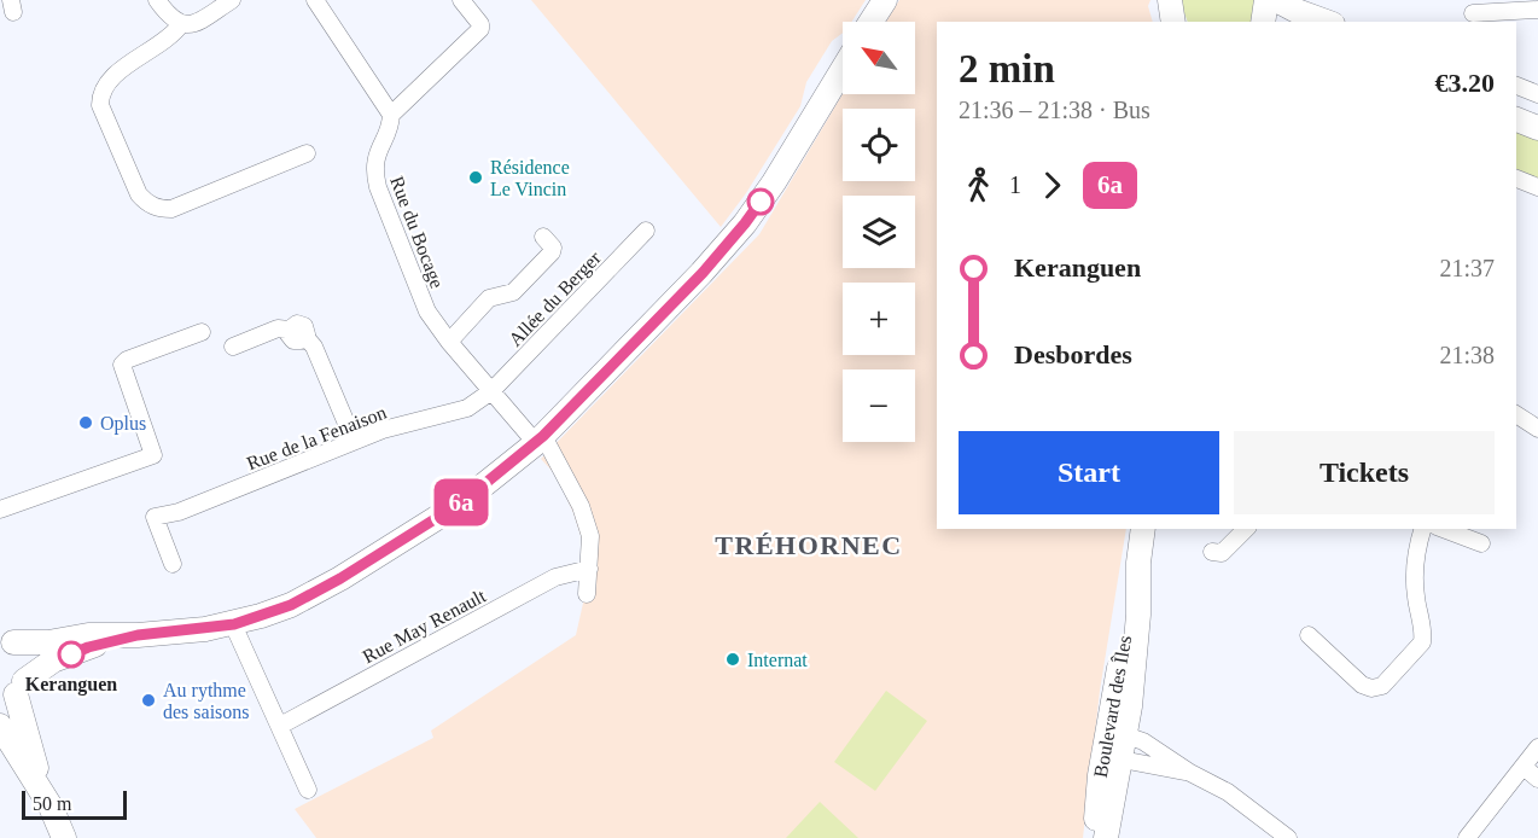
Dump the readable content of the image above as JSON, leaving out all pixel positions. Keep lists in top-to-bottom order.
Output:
{
  "streets": {
    "street": [
      "Rue du Bocage",
      "Allée du Berger",
      "Rue de la Fenaison",
      "Rue May Renault",
      "Boulevard des Îles"
    ]
  },
  "crossings": [
    ["Rue du Bocage", "Allée du Berger"],
    ["Rue du Bocage", "Rue de la Fenaison"],
    ["Rue du Bocage", "Rue May Renault"],
    ["Allée du Berger", "Rue de la Fenaison"]
  ],
  "districts": ["TRÉHORNEC"],
  "places": [
    "Résidence Le Vincin",
    "Oplus",
    "Keranguen",
    "Internat",
    "Au rythme des saisons"
  ],
  "lines": ["bus line 6a"],
  "scale_bar": "50 m",
  "north": "top left",
  "page": {
    "on_map": "6a",
    "map_buttons": ["+", "−"],
    "heading": ["2 min", "21:36 – 21:38 · Bus", "€3.20"],
    "legs": ["1", "6a"],
    "list": [
      {
        "name": "Keranguen",
        "value": "21:37"
      },
      {
        "name": "Desbordes",
        "value": "21:38"
      }
    ],
    "buttons": ["Start", "Tickets"],
    "scale": "50 m"
  }
}
